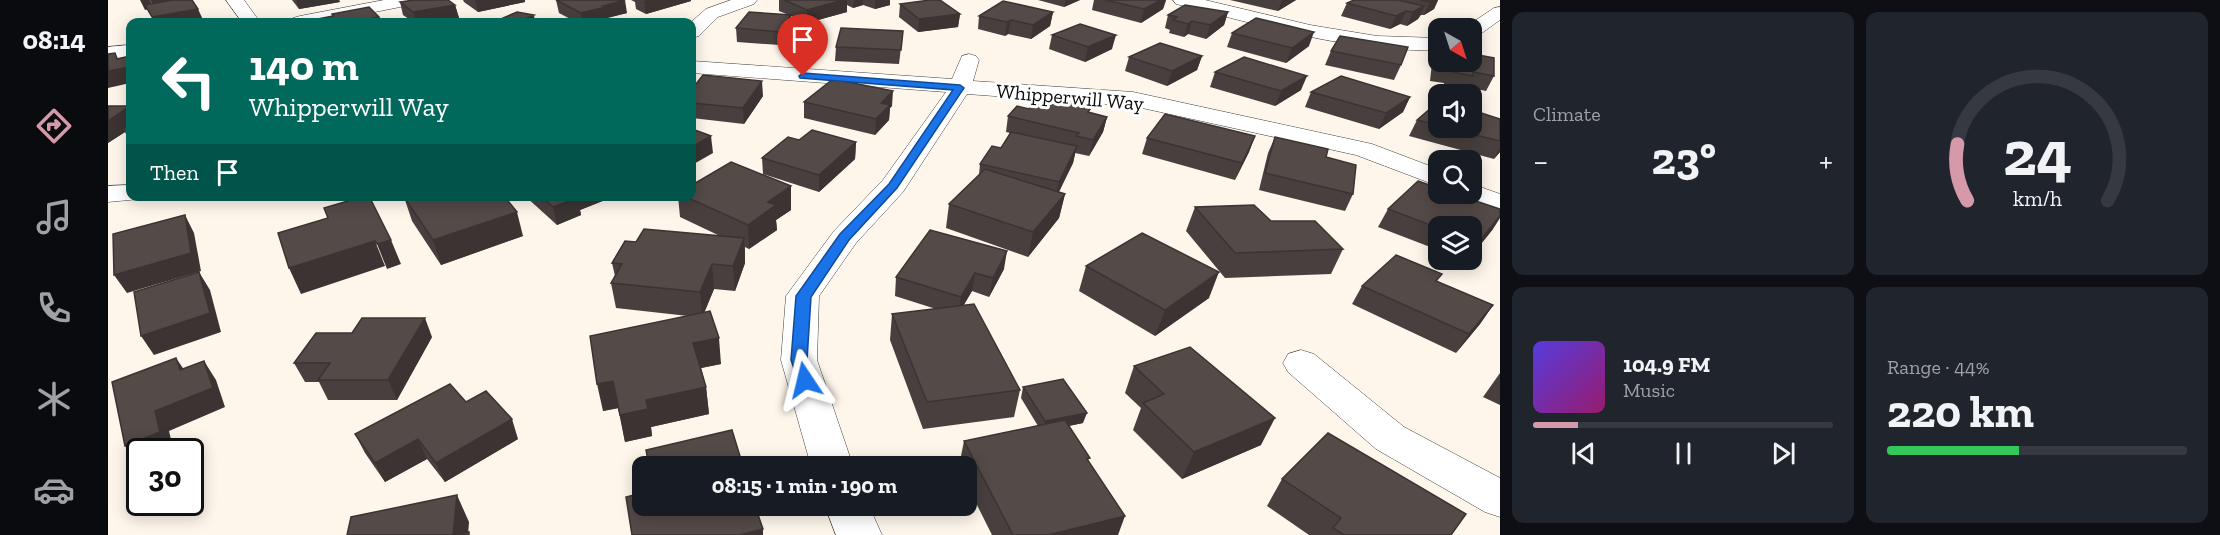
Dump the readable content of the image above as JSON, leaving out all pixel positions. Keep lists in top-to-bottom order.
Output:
{
  "streets": {
    "street": ["Whipperwill Way"]
  },
  "north": "bottom right",
  "page": {
    "tabs": "08:14",
    "tile": [
      "Climate",
      ["Range · 44%", "220 km"]
    ],
    "turn": ["140 m", "Whipperwill Way"],
    "heat": ["−", "23°", "+"],
    "then": "Then",
    "song": ["104.9 FM", "Music"],
    "limit": "30",
    "trip": "08:15 · 1 min · 190 m",
    "gauge": ["24", "km/h"]
  }
}
